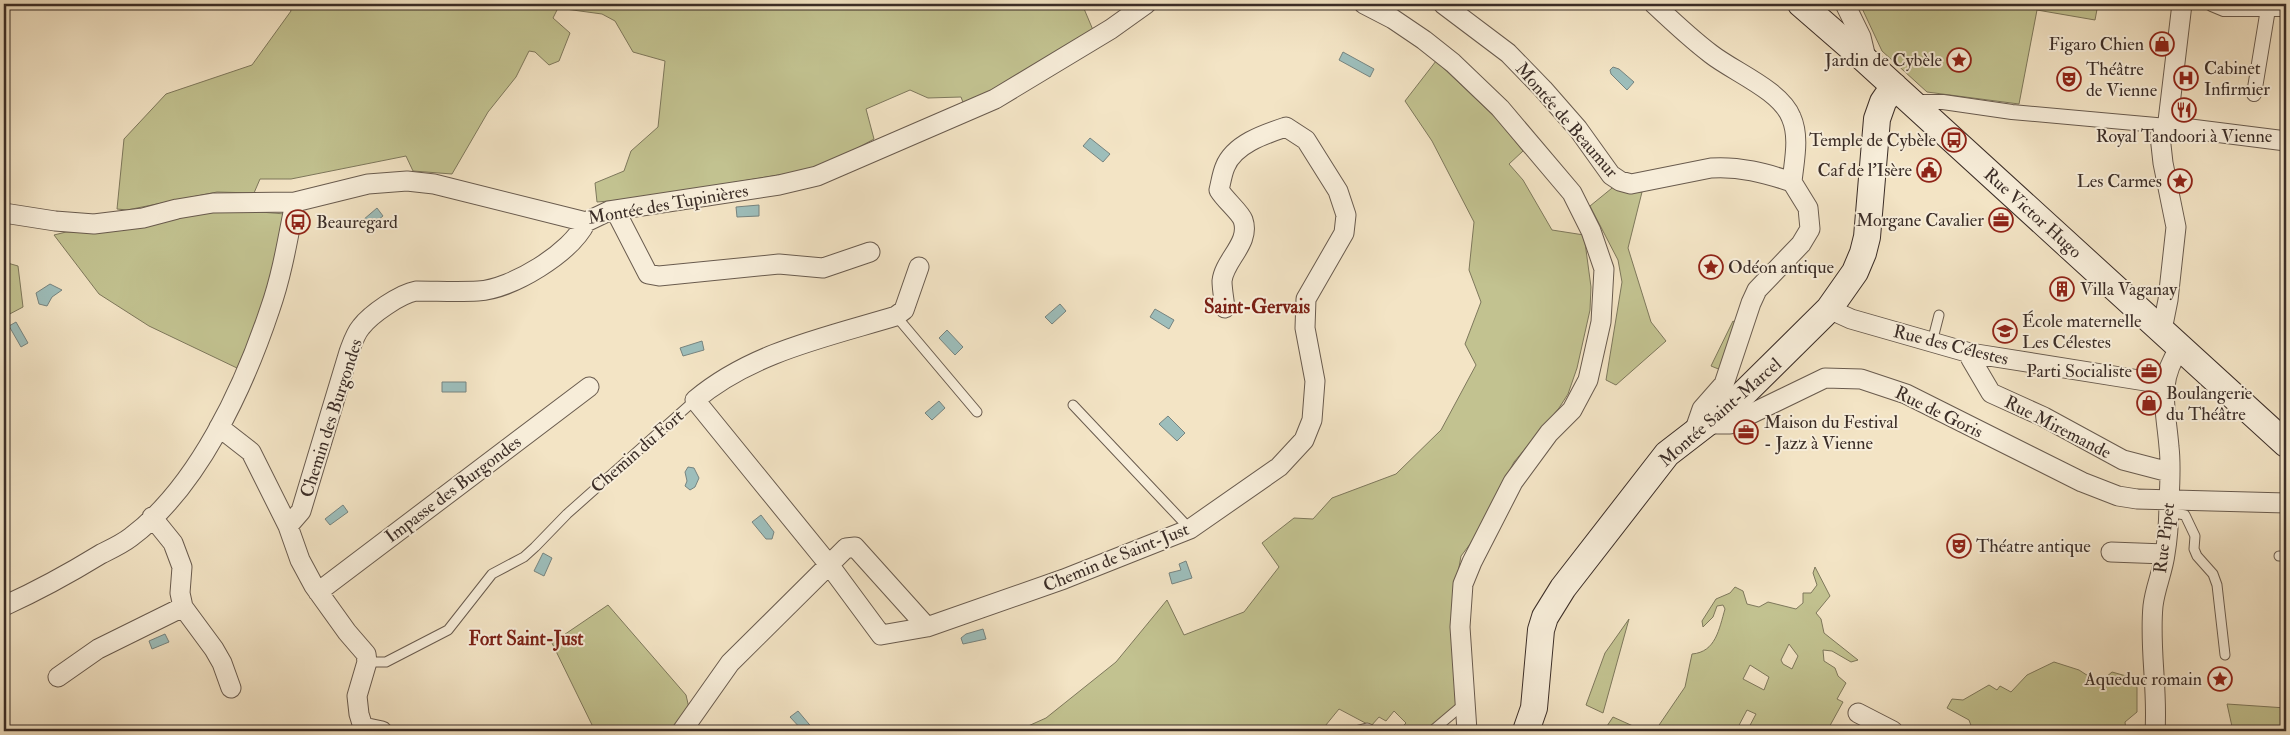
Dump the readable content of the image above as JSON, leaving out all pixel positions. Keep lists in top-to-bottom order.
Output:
{
  "streets": {
    "main road": ["Rue Victor Hugo", "Montée Saint-Marcel"],
    "street": [
      "Montée de Beaumur",
      "Montée des Tupinières",
      "Rue des Célestes",
      "Rue de Goris",
      "Chemin des Burgondes",
      "Rue Miremande",
      "Chemin du Fort",
      "Impasse des Burgondes",
      "Rue Pipet",
      "Chemin de Saint-Just"
    ]
  },
  "crossings": [
    ["Montée des Tupinières", "Chemin des Burgondes"],
    ["Rue Victor Hugo", "Montée Saint-Marcel"],
    ["Rue Victor Hugo", "Rue Pipet"],
    ["Rue des Célestes", "Montée Saint-Marcel"],
    ["Rue des Célestes", "Rue Miremande"],
    ["Rue des Célestes", "Rue Pipet"],
    ["Montée Saint-Marcel", "Rue de Goris"],
    ["Rue de Goris", "Rue Pipet"],
    ["Rue Miremande", "Rue Pipet"],
    ["Chemin du Fort", "Chemin de Saint-Just"]
  ],
  "districts": ["Saint-Gervais", "Fort Saint-Just"],
  "places": {
    "shop": ["Figaro Chien", "Boulangerie du Théâtre"],
    "place": [
      "Jardin de Cybèle",
      "Les Carmes",
      "Odéon antique",
      "Aqueduc romain"
    ],
    "hospital": ["Cabinet Infirmier"],
    "theatre": ["Théâtre de Vienne", "Théatre antique"],
    "restaurant": ["Royal Tandoori à Vienne"],
    "bus stop": ["Temple de Cybèle", "Beauregard"],
    "public building": ["Caf de l'Isère"],
    "office": ["Morgane Cavalier", "Parti Socialiste", "Maison du Festival - Jazz à Vienne"],
    "building": ["Villa Vaganay"],
    "school or university": ["École maternelle Les Célestes"]
  }
}
